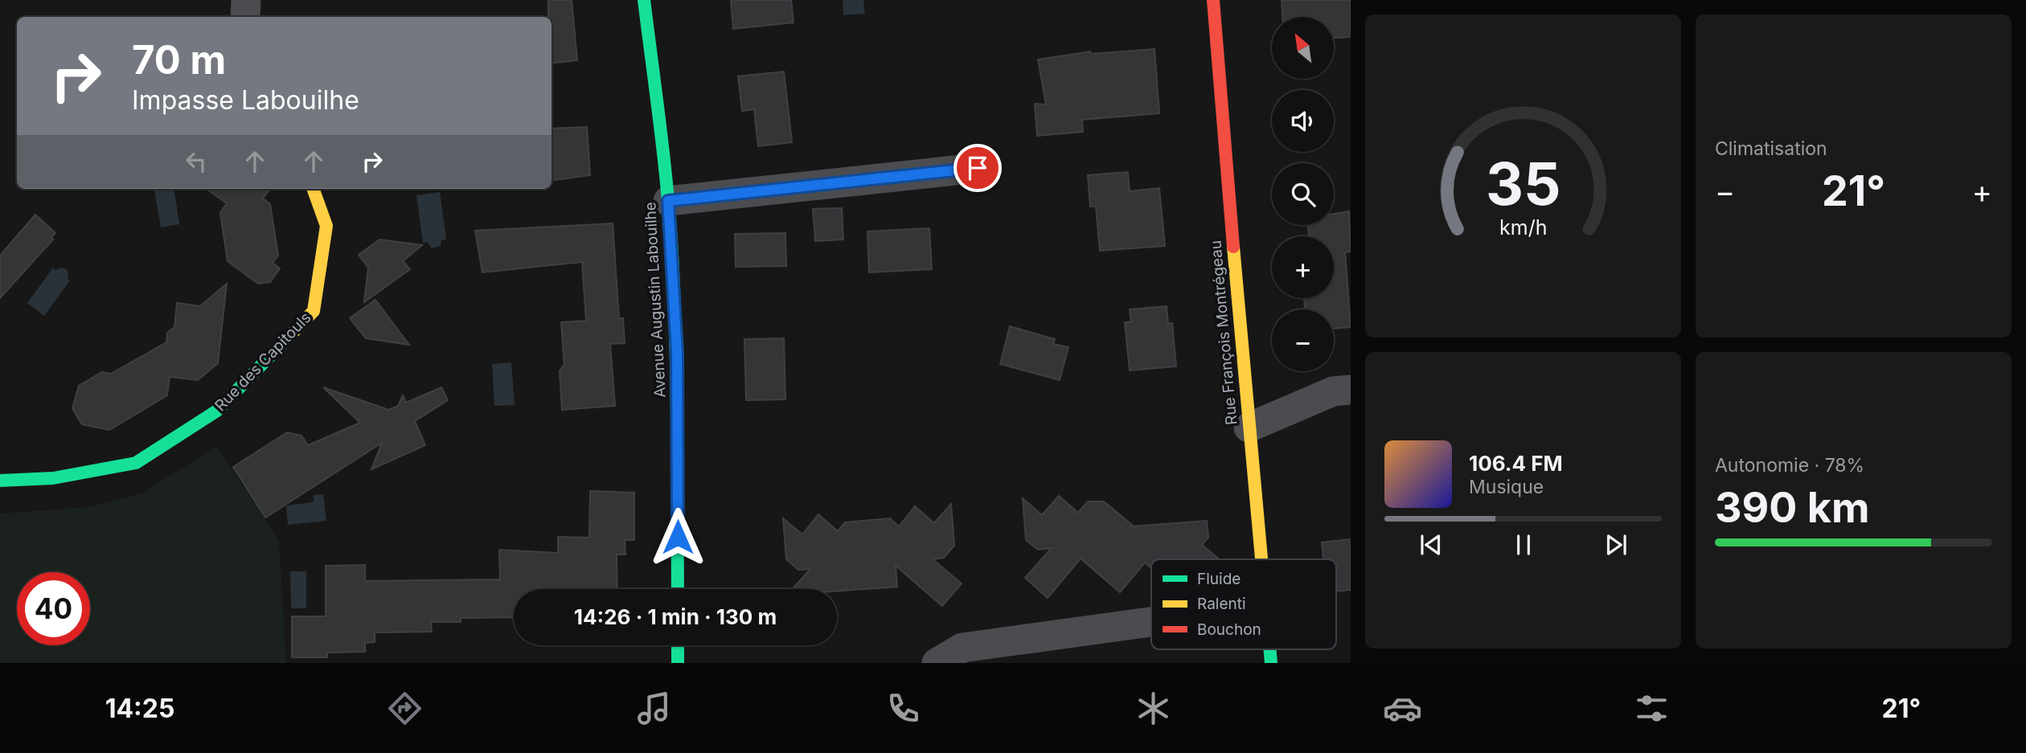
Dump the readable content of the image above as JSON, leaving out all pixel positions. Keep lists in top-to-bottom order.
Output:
{
  "streets": {
    "street": ["Avenue Augustin Labouilhe", "Rue François Montrégeau", "Rue des Capitouls"]
  },
  "legend": ["Fluide", "Ralenti", "Bouchon"],
  "north": "top left",
  "page": {
    "tile": [
      "Climatisation",
      ["Autonomie · 78%", "390 km"]
    ],
    "map_buttons": ["+", "−"],
    "turn": ["70 m", "Impasse Labouilhe"],
    "heat": ["−", "21°", "+"],
    "song": ["106.4 FM", "Musique"],
    "limit": "40",
    "trip": "14:26 · 1 min · 130 m",
    "tabs": ["14:25", "21°"],
    "gauge": ["35", "km/h"]
  }
}
